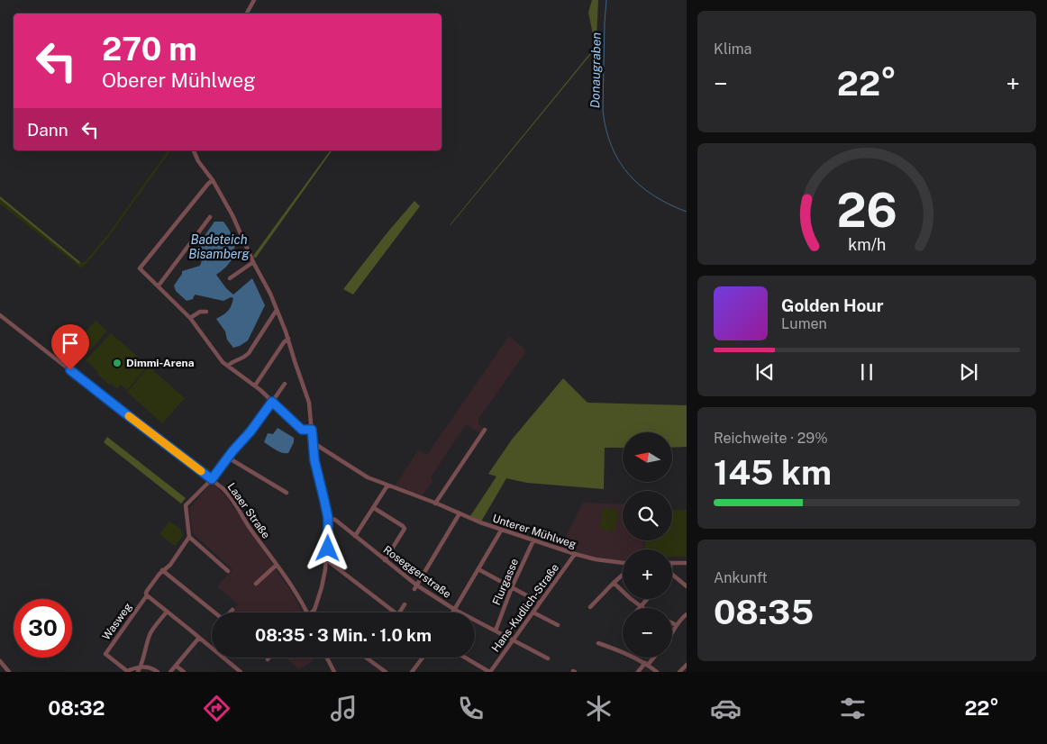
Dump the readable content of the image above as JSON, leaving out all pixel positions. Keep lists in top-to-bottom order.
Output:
{
  "streets": {
    "street": [
      "Laaer Straße",
      "Unterer Mühlweg",
      "Roseggerstraße",
      "Flurgasse",
      "Hans-Kudlich-Straße",
      "Wasweg"
    ]
  },
  "crossings": [
    ["Unterer Mühlweg", "Flurgasse"],
    ["Unterer Mühlweg", "Hans-Kudlich-Straße"],
    ["Roseggerstraße", "Flurgasse"],
    ["Roseggerstraße", "Hans-Kudlich-Straße"]
  ],
  "water": ["Donaugraben", "Badeteich Bisamberg"],
  "places": ["Dimmi-Arena"],
  "north": "left",
  "page": {
    "tile": [
      "Klima",
      ["Reichweite · 29%", "145 km"],
      ["Ankunft", "08:35"]
    ],
    "turn": ["270 m", "Oberer Mühlweg"],
    "heat": ["−", "22°", "+"],
    "then": "Dann",
    "song": ["Golden Hour", "Lumen"],
    "map_buttons": ["+", "−"],
    "limit": "30",
    "trip": "08:35 · 3 Min. · 1.0 km",
    "tabs": ["08:32", "22°"],
    "gauge": ["26", "km/h"]
  }
}
